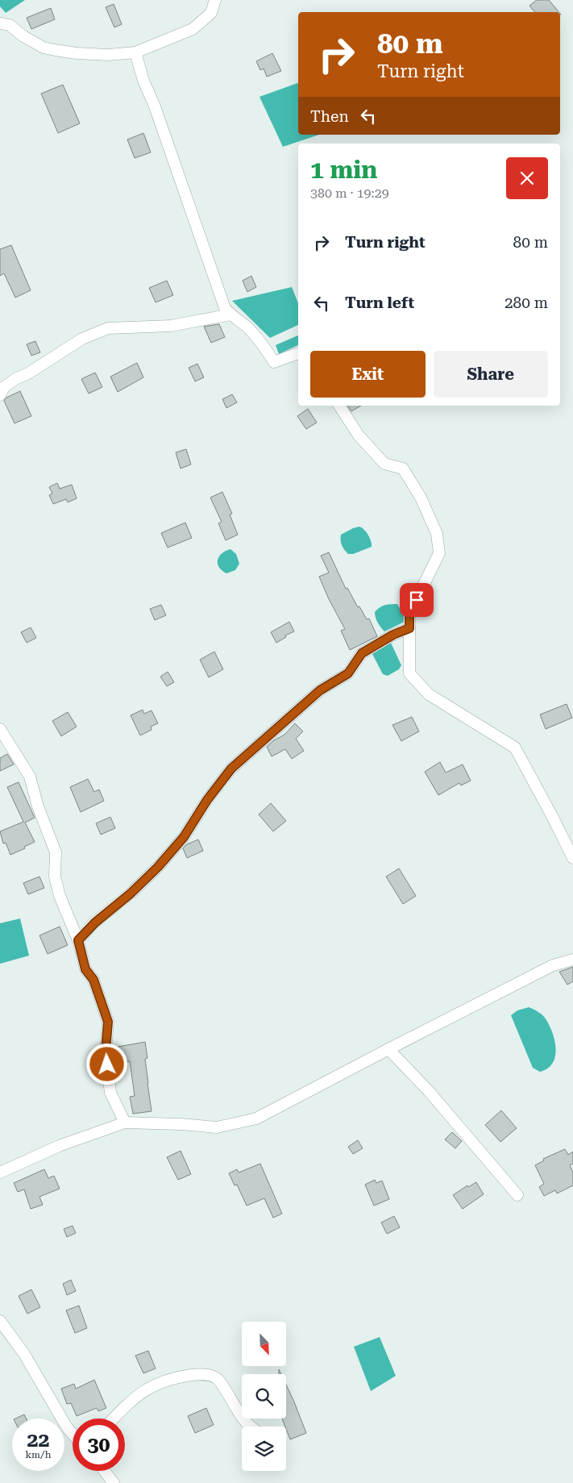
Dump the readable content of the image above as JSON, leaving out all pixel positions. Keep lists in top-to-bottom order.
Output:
{
  "north": "bottom right",
  "page": {
    "turn": ["80 m", "Turn right"],
    "then": "Then",
    "heading": ["1 min", "380 m · 19:29"],
    "list": [
      {
        "name": "Turn right",
        "value": "80 m"
      },
      {
        "name": "Turn left",
        "value": "280 m"
      }
    ],
    "buttons": ["Exit", "Share"],
    "speed": "22 km/h",
    "limit": "30"
  }
}
